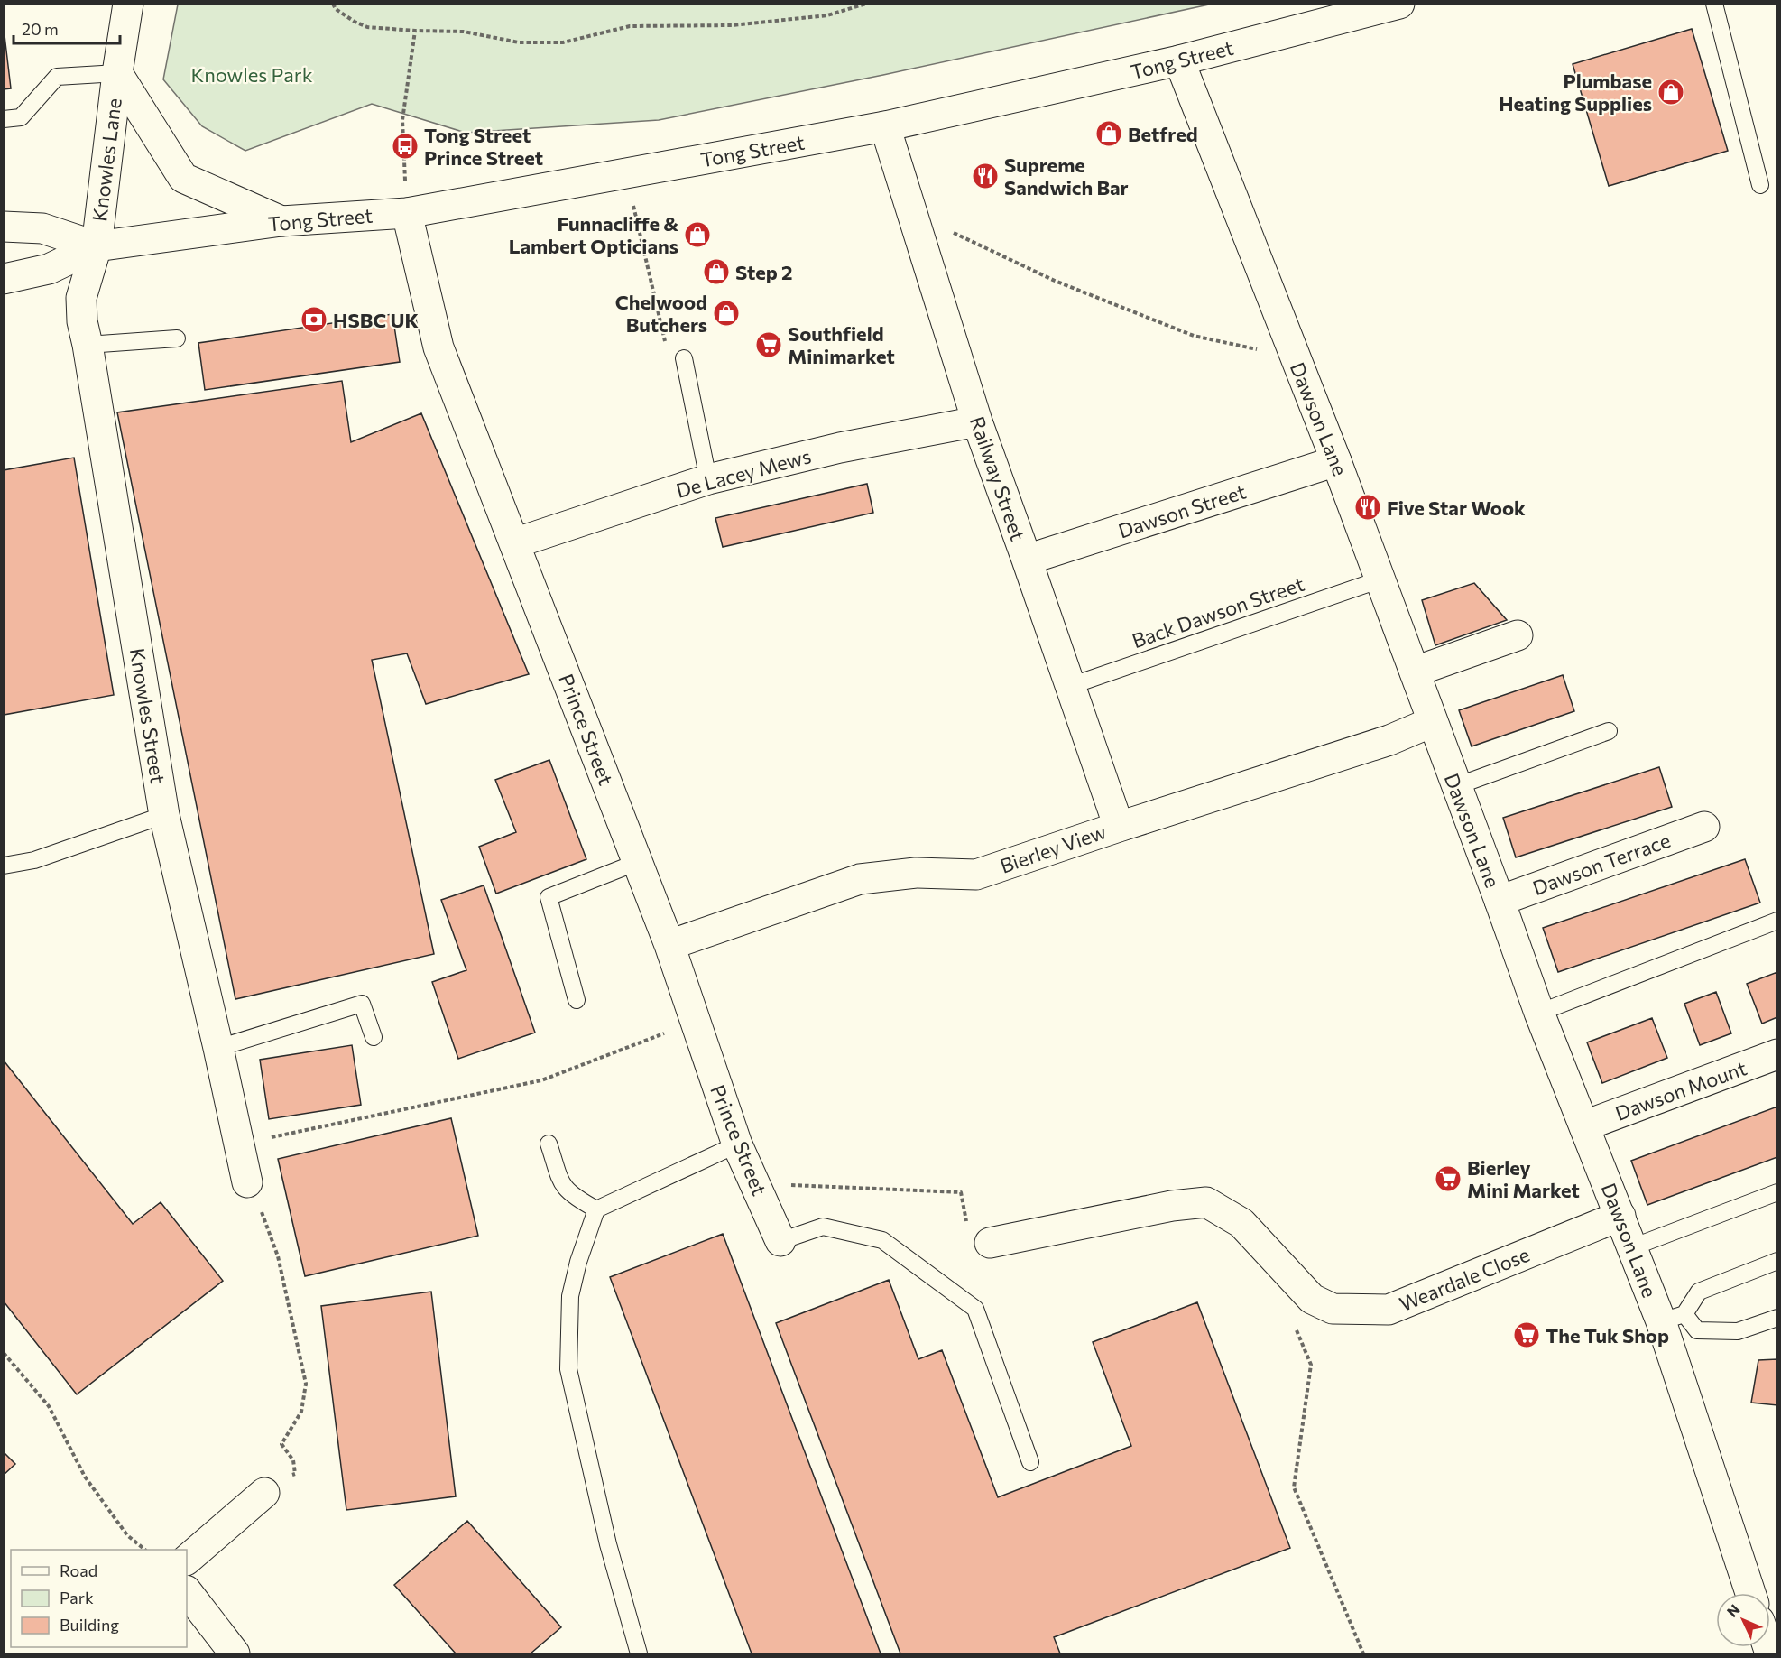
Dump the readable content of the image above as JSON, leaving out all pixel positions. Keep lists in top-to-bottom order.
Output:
{
  "streets": {
    "main road": [
      "Tong Street",
      "Knowles Lane",
      "Dawson Lane",
      "De Lacey Mews",
      "Railway Street",
      "Dawson Street",
      "Knowles Street",
      "Prince Street",
      "Bierley View",
      "Dawson Terrace",
      "Dawson Mount",
      "Weardale Close"
    ],
    "lane": ["Back Dawson Street"]
  },
  "crossings": [
    ["Tong Street", "Knowles Lane"],
    ["Tong Street", "Dawson Lane"],
    ["Tong Street", "Railway Street"],
    ["Tong Street", "Knowles Street"],
    ["Tong Street", "Prince Street"],
    ["Knowles Lane", "Knowles Street"],
    ["Dawson Lane", "Dawson Street"],
    ["Dawson Lane", "Back Dawson Street"],
    ["Dawson Lane", "Bierley View"],
    ["Dawson Lane", "Dawson Terrace"],
    ["Dawson Lane", "Dawson Mount"],
    ["Dawson Lane", "Weardale Close"],
    ["De Lacey Mews", "Railway Street"],
    ["De Lacey Mews", "Prince Street"],
    ["Railway Street", "Dawson Street"],
    ["Railway Street", "Back Dawson Street"],
    ["Railway Street", "Bierley View"],
    ["Prince Street", "Bierley View"]
  ],
  "parks": ["Knowles Park"],
  "places": {
    "shop": [
      "Plumbase Heating Supplies",
      "Betfred",
      "Funnacliffe & Lambert Opticians",
      "Step 2",
      "Chelwood Butchers"
    ],
    "bus stop": ["Tong Street Prince Street"],
    "restaurant": ["Supreme Sandwich Bar", "Five Star Wook"],
    "bank": ["HSBC UK"],
    "supermarket": ["Southfield Minimarket", "Bierley Mini Market", "The Tuk Shop"]
  },
  "legend": ["Road", "Park", "Building"],
  "scale_bar": "20 m",
  "north": "top left"
}
